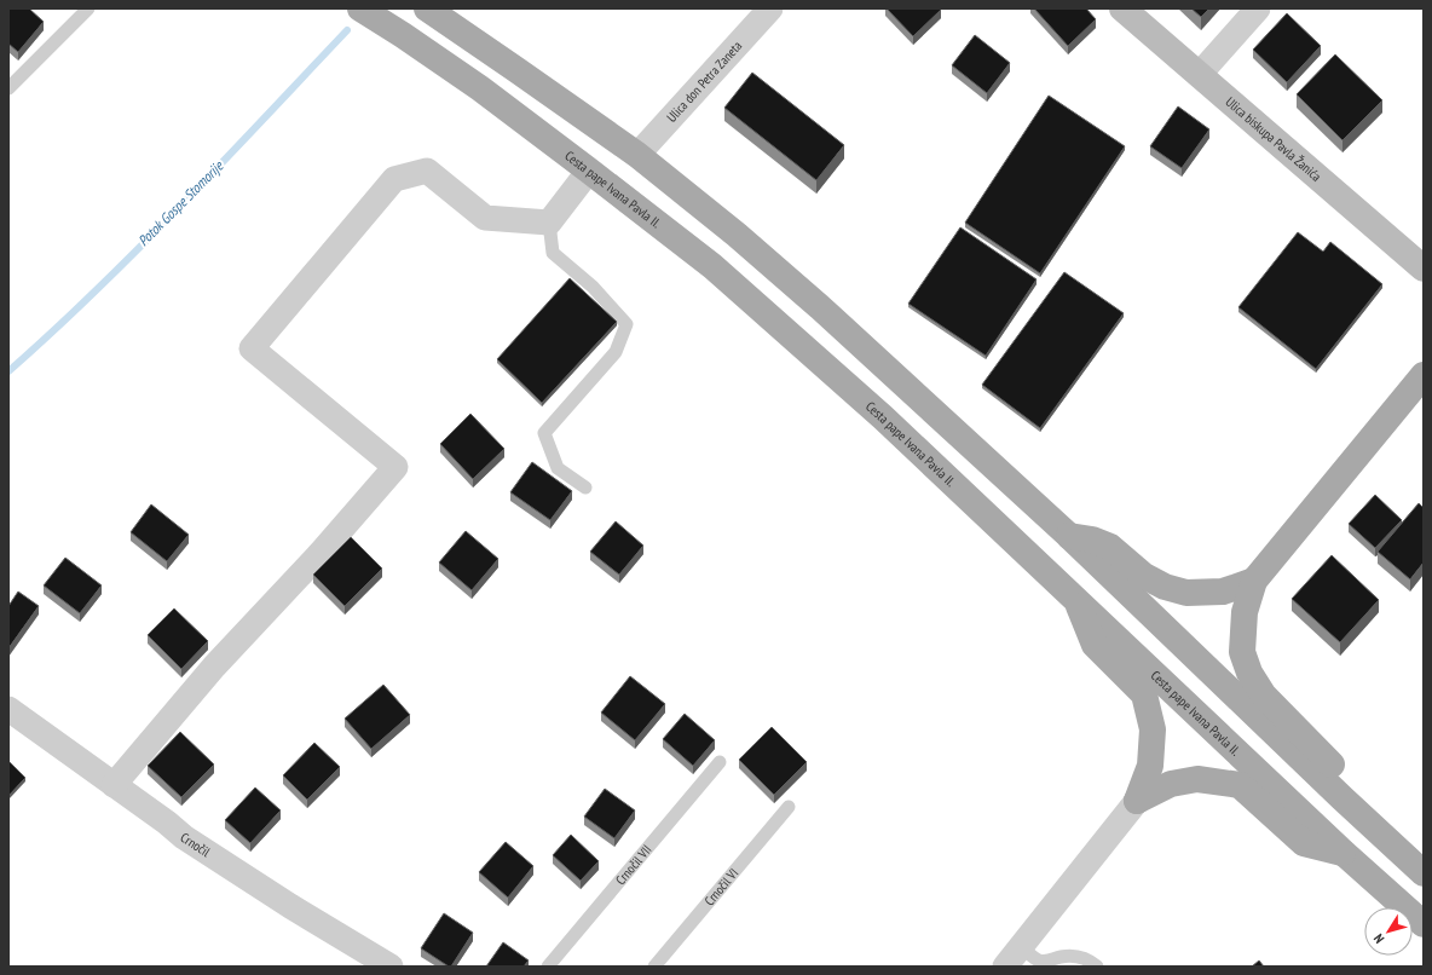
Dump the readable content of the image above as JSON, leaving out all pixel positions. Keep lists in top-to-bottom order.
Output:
{
  "streets": {
    "main road": ["Cesta pape Ivana Pavla II."],
    "street": ["Ulica don Petra Zaneta", "Ulica biskupa Pavla Žanića", "Crnočil"],
    "lane": ["Crnočil VII", "Crnočil VI"]
  },
  "water": ["Potok Gospe Stomorije"],
  "north": "bottom left"
}
